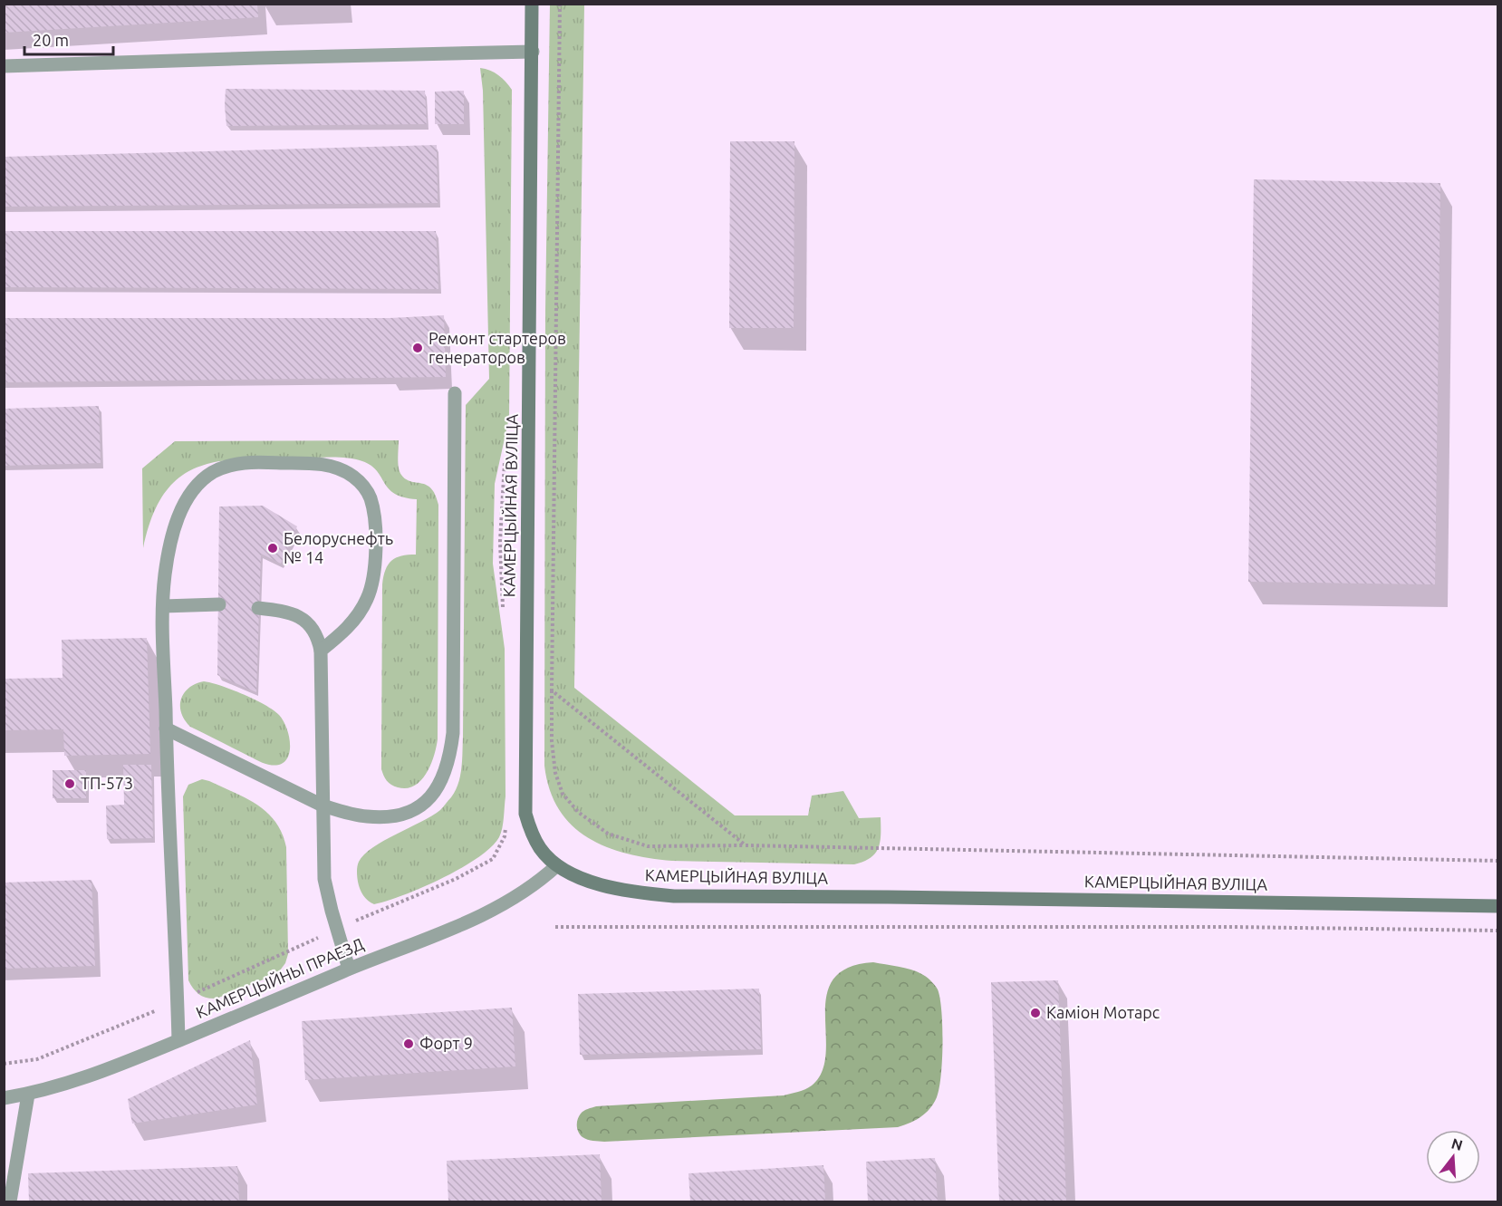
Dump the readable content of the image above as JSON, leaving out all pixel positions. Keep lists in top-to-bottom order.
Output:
{
  "streets": {
    "main road": ["КАМЕРЦЫЙНАЯ ВУЛІЦА"],
    "street": ["КАМЕРЦЫЙНЫ ПРАЕЗД"]
  },
  "crossings": [
    ["КАМЕРЦЫЙНАЯ ВУЛІЦА", "КАМЕРЦЫЙНЫ ПРАЕЗД"]
  ],
  "places": [
    "Ремонт стартеров генераторов",
    "Белоруснефть № 14",
    "ТП-573",
    "Каміон Мотарс",
    "Форт 9"
  ],
  "scale_bar": "20 m",
  "north": "top"
}
